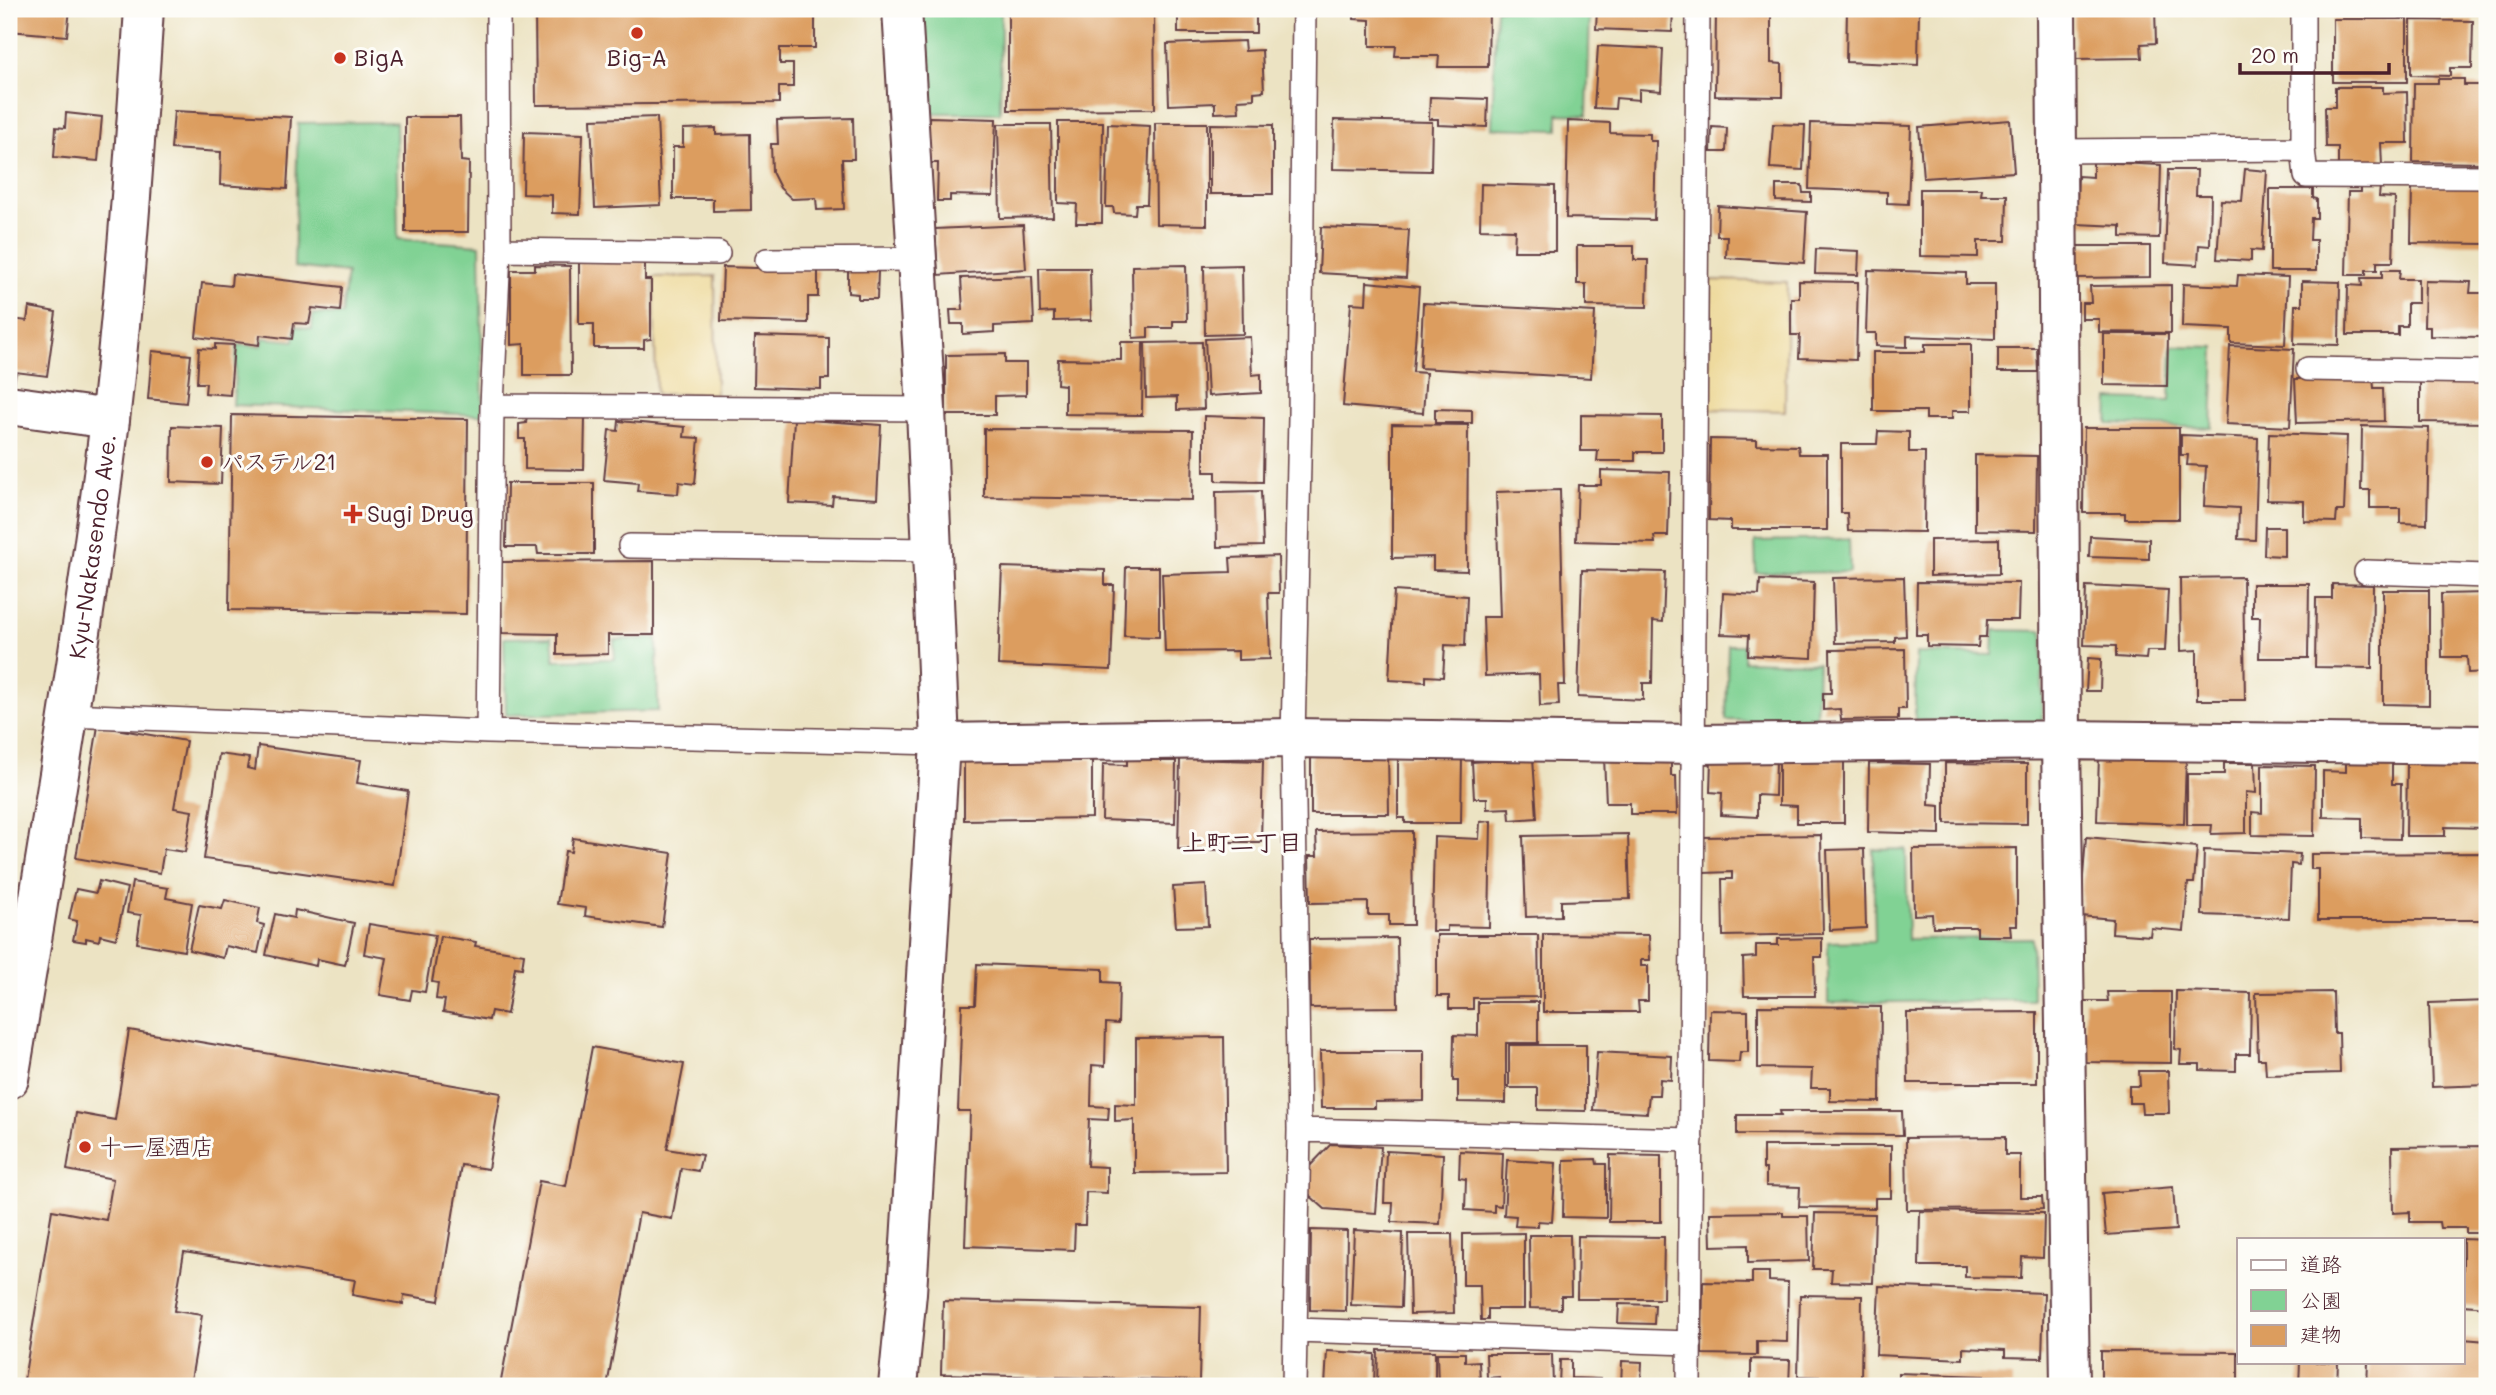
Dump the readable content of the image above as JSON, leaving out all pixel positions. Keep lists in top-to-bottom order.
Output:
{
  "streets": {
    "street": ["Kyu-Nakasendo Ave."]
  },
  "districts": ["上町二丁目"],
  "places": {
    "other": [
      "Big-A",
      "BigA",
      "パステル21",
      "十一屋酒店"
    ],
    "health": ["Sugi Drug"]
  },
  "legend": ["道路", "公園", "建物"],
  "scale_bar": "20 m"
}
